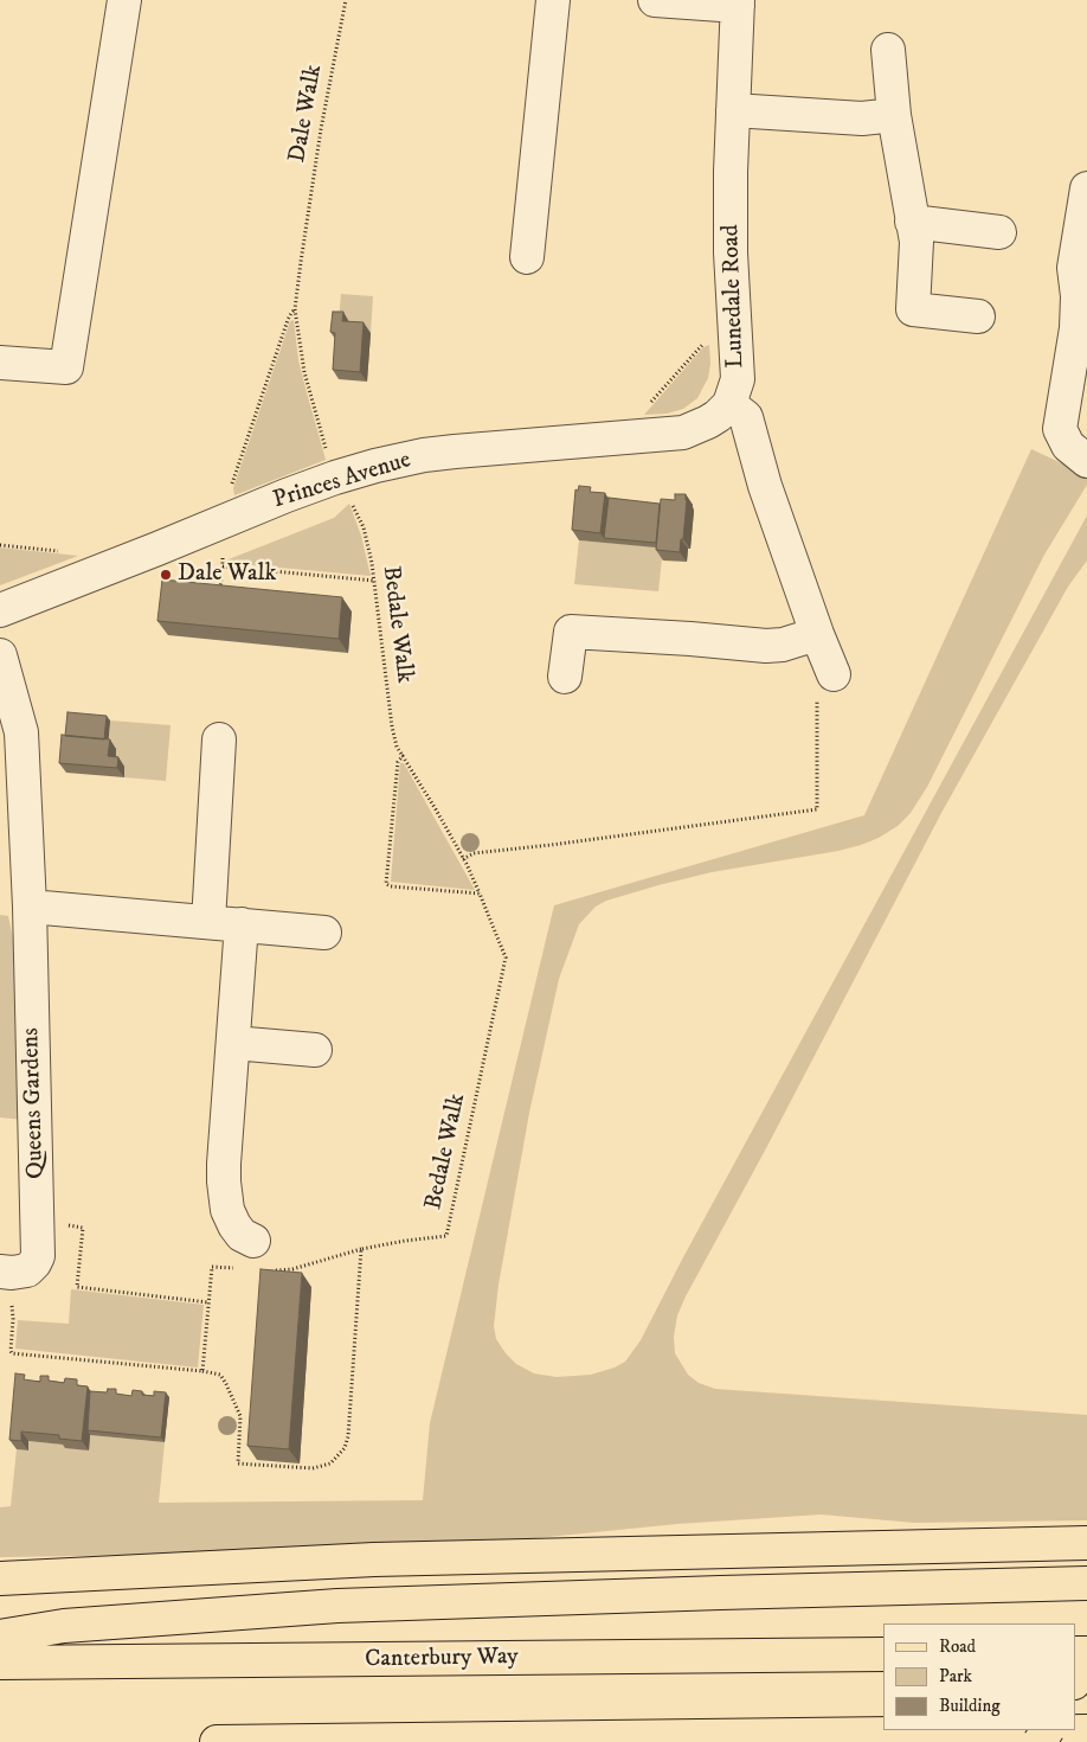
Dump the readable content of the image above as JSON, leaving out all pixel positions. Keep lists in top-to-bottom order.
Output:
{
  "streets": {
    "main road": ["Canterbury Way"],
    "street": ["Lunedale Road", "Princes Avenue", "Queens Gardens"],
    "path": ["Dale Walk", "Bedale Walk"]
  },
  "crossings": [
    ["Dale Walk", "Princes Avenue"],
    ["Dale Walk", "Bedale Walk"],
    ["Lunedale Road", "Princes Avenue"],
    ["Princes Avenue", "Bedale Walk"]
  ],
  "places": ["Dale Walk"],
  "legend": ["Road", "Park", "Building"]
}
